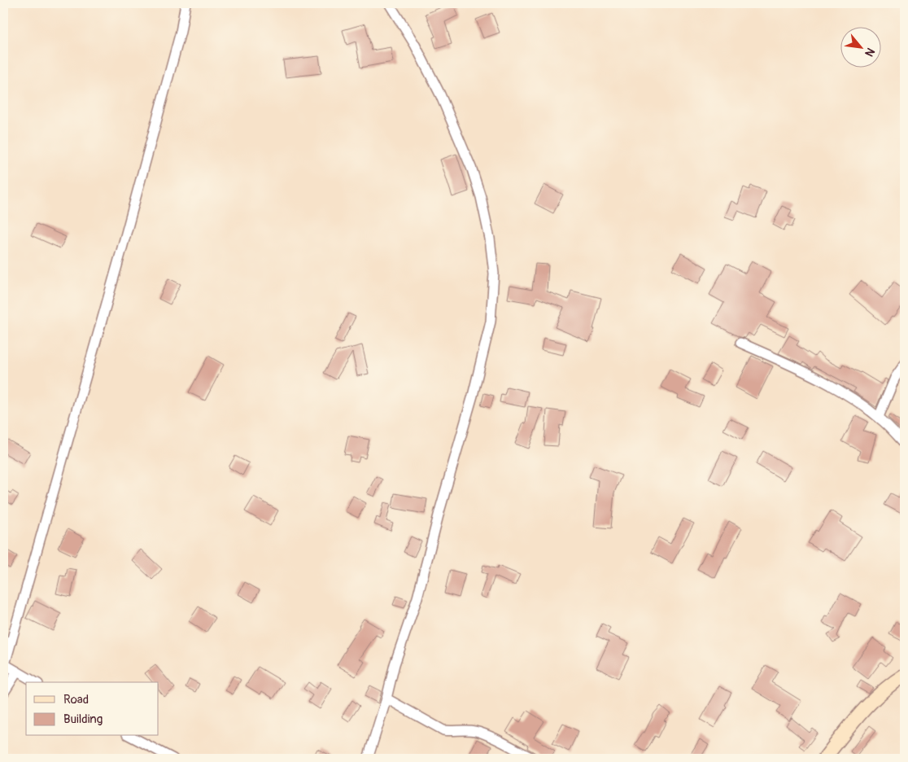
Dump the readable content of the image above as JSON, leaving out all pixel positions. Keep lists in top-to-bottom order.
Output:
{
  "legend": ["Road", "Building"],
  "north": "bottom right"
}
